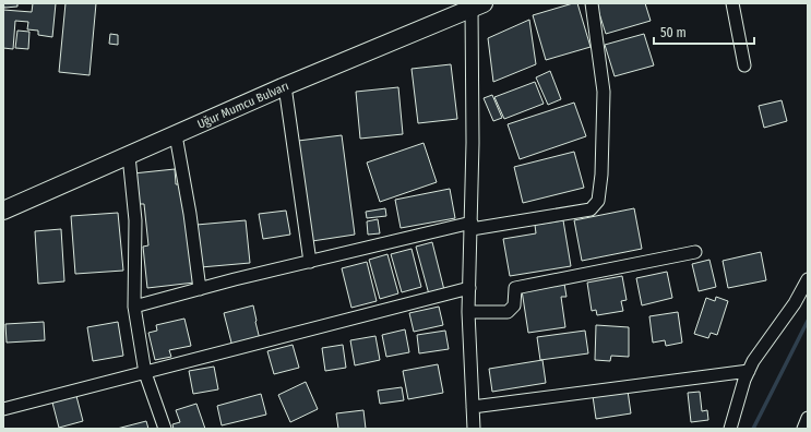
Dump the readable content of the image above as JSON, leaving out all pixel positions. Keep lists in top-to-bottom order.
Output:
{
  "streets": {
    "street": ["Uğur Mumcu Bulvarı"]
  },
  "scale_bar": "50 m"
}
